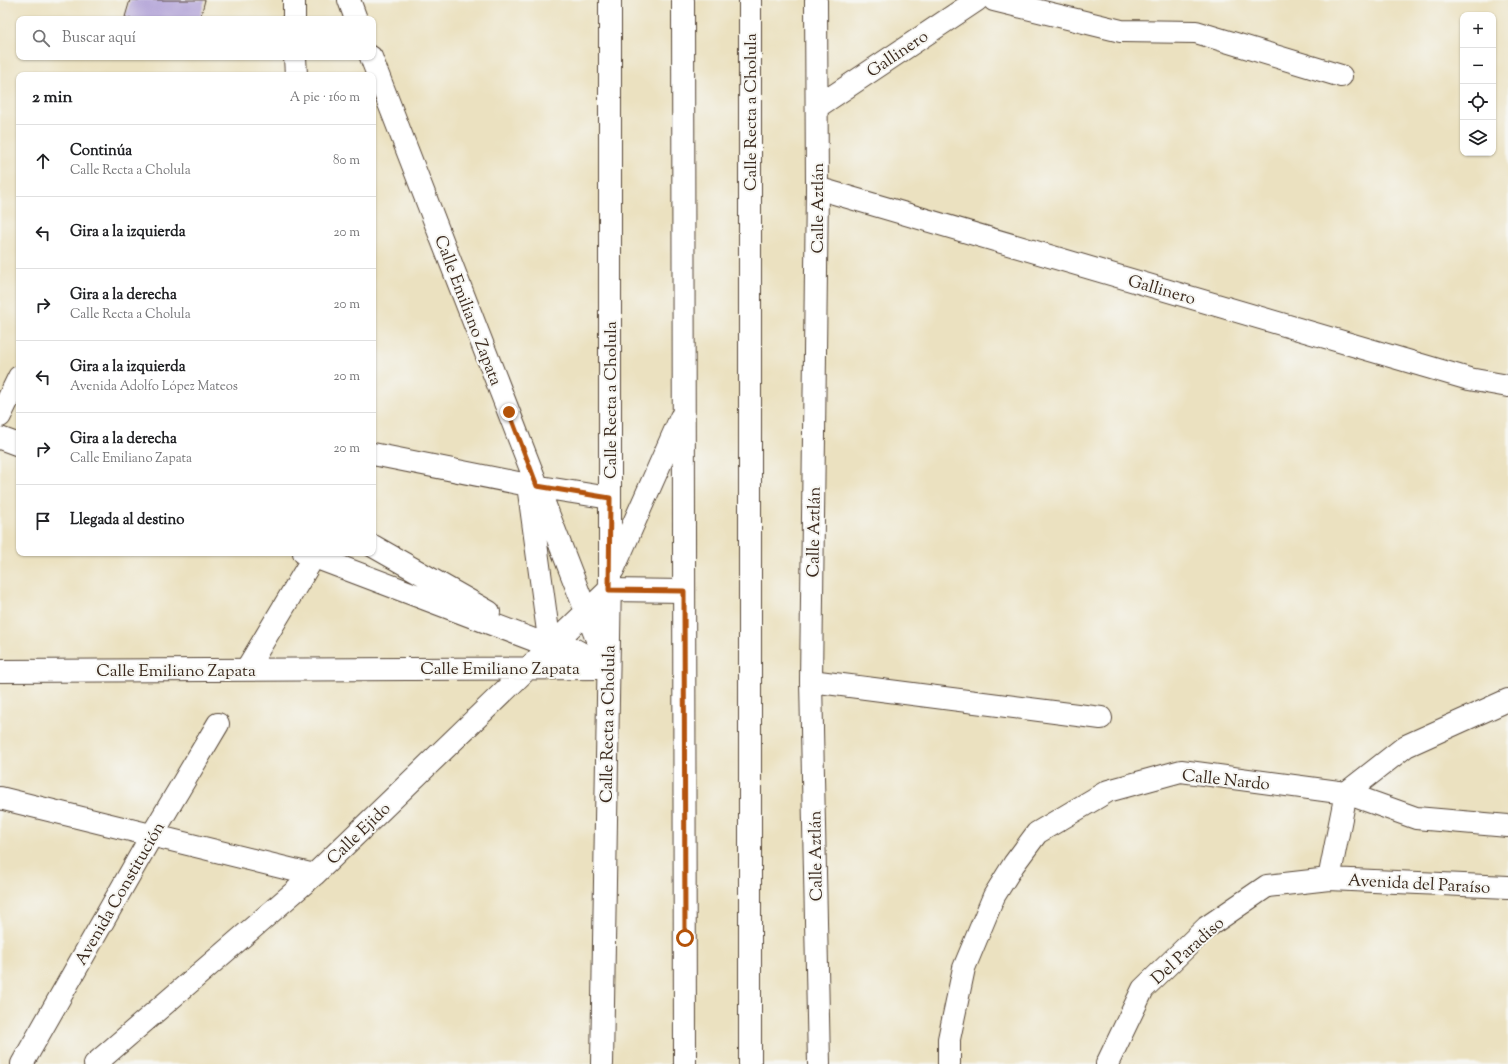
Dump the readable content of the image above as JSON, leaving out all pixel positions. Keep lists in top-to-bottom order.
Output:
{
  "streets": {
    "street": [
      "Gallinero",
      "Calle Recta a Cholula",
      "Calle Aztlán",
      "Calle Emiliano Zapata",
      "Calle Nardo",
      "Calle Ejido",
      "Avenida del Paraíso",
      "Avenida Constitución",
      "Del Paradiso"
    ]
  },
  "crossings": [
    ["Gallinero", "Calle Aztlán"],
    ["Calle Recta a Cholula", "Calle Emiliano Zapata"],
    ["Calle Recta a Cholula", "Calle Ejido"],
    ["Calle Emiliano Zapata", "Calle Ejido"],
    ["Avenida del Paraíso", "Del Paradiso"]
  ],
  "page": {
    "map_buttons": ["+", "−"],
    "search": "Buscar aquí",
    "heading": ["2 min", "A pie · 160 m"],
    "list": [
      ["Continúa", "Calle Recta a Cholula", "80 m"],
      ["Gira a la izquierda", "20 m"],
      ["Gira a la derecha", "Calle Recta a Cholula", "20 m"],
      ["Gira a la izquierda", "Avenida Adolfo López Mateos", "20 m"],
      ["Gira a la derecha", "Calle Emiliano Zapata", "20 m"],
      "Llegada al destino"
    ]
  }
}
